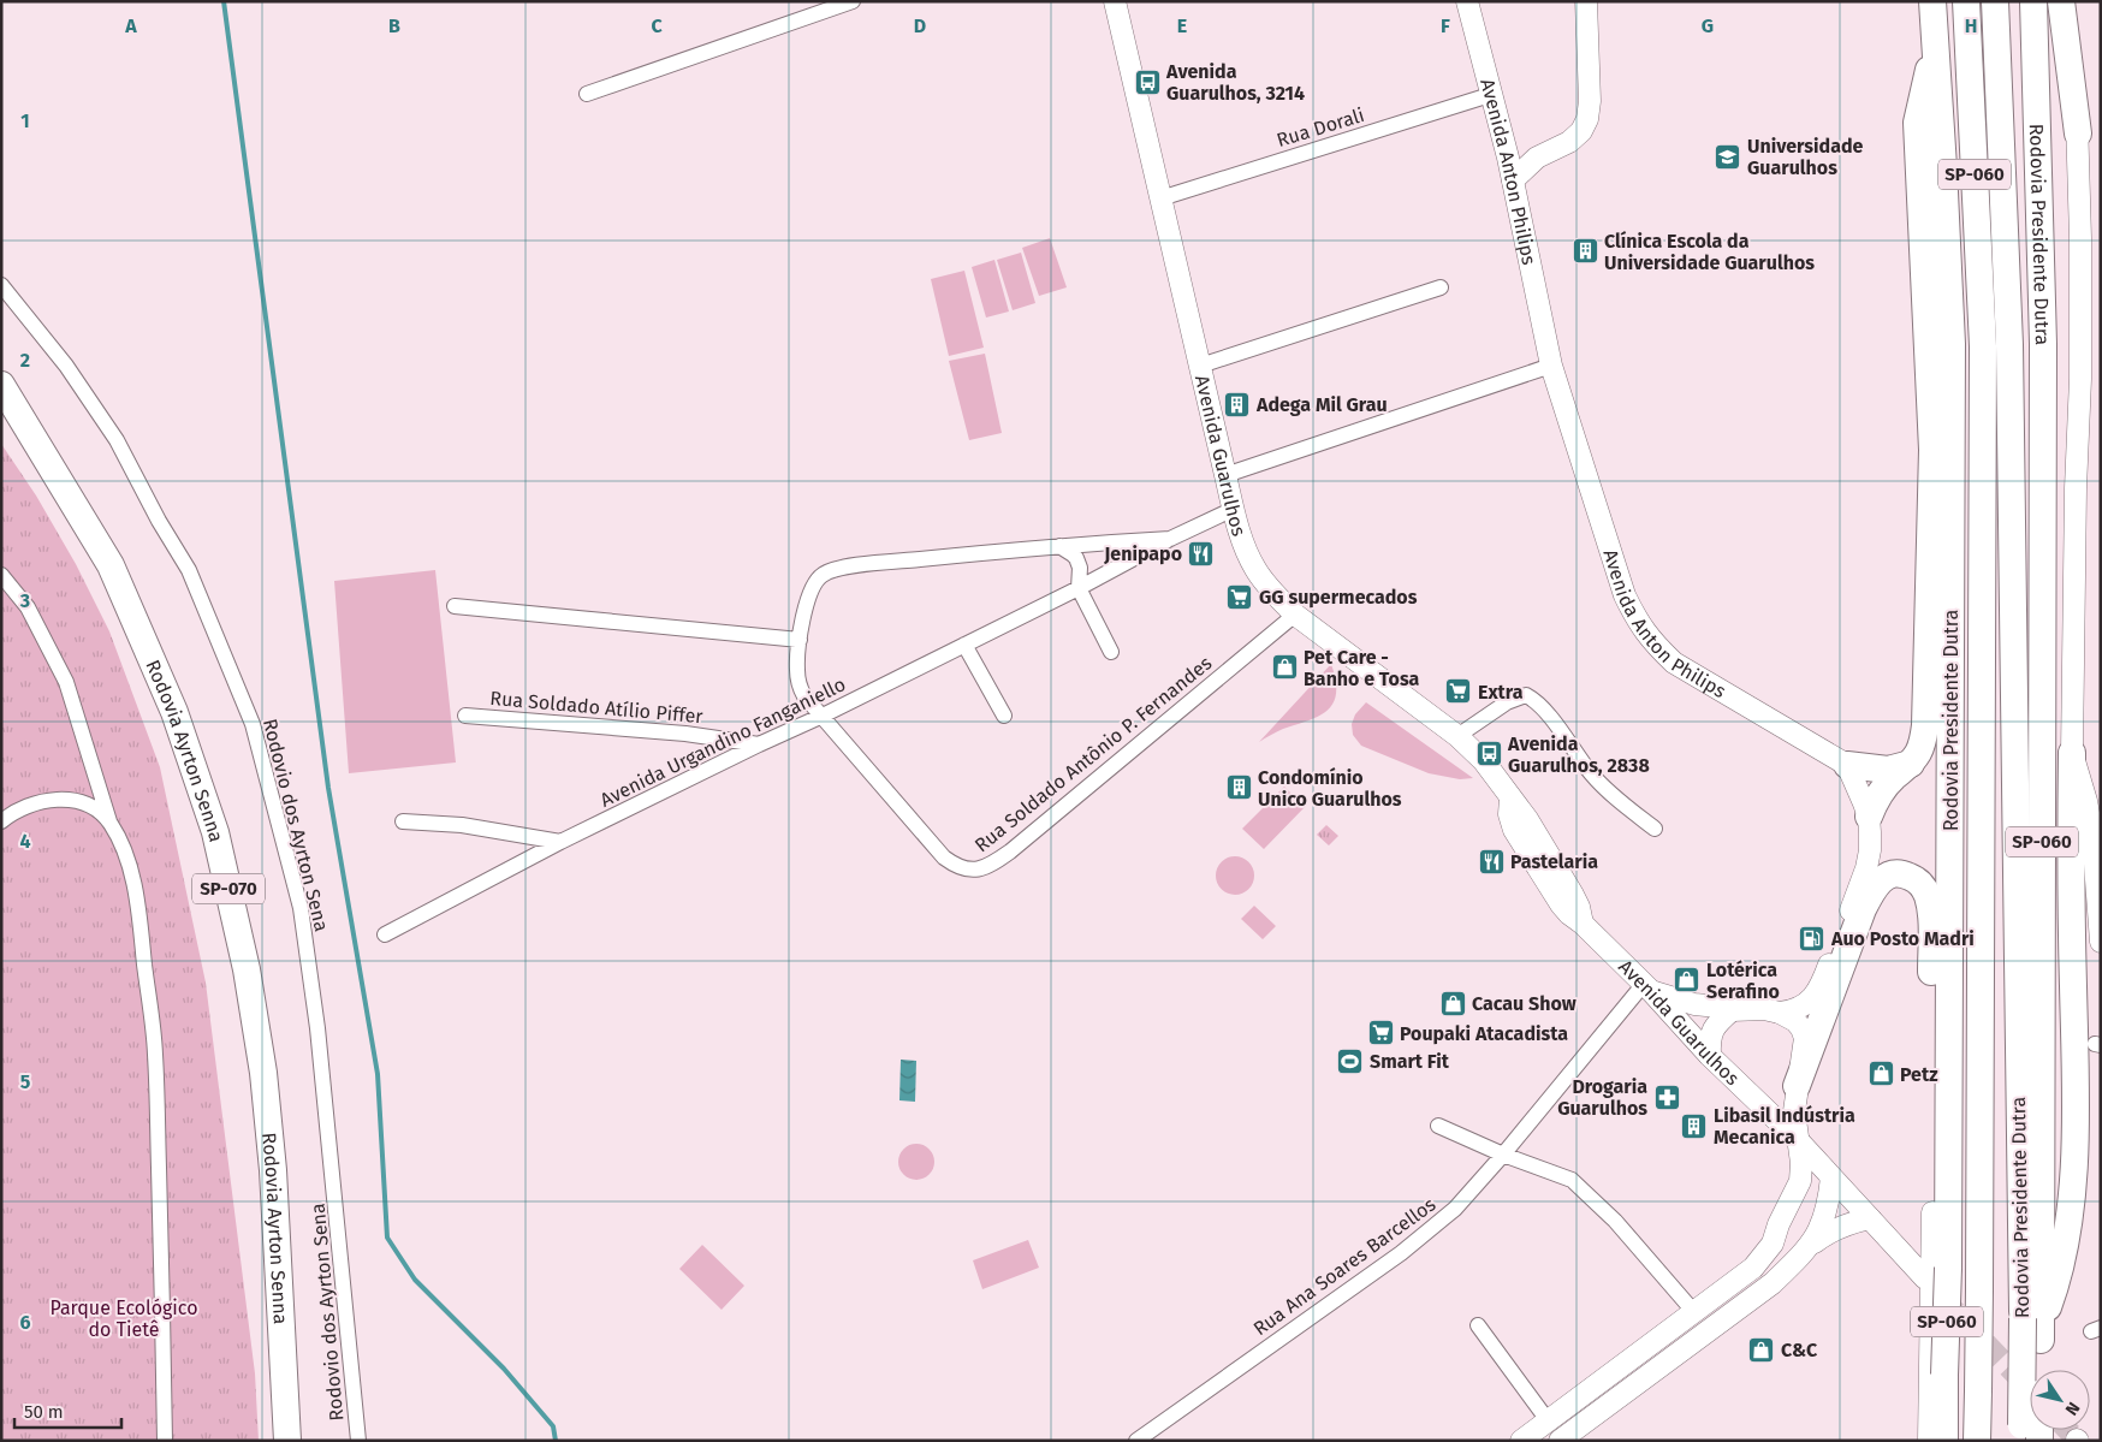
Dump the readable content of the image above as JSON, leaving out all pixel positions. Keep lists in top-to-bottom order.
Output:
{
  "streets": {
    "highway": [
      "SP-060",
      "Rodovia Presidente Dutra",
      "Rodovia Ayrton Senna",
      "SP-070"
    ],
    "street": [
      "Rua Dorali",
      "Avenida Anton Philips",
      "Avenida Guarulhos",
      "Rua Soldado Atílio Piffer",
      "Avenida Urgandino Fanganiello",
      "Rua Soldado Antônio P. Fernandes",
      "Rodovio dos Ayrton Sena",
      "Rua Ana Soares Barcellos"
    ]
  },
  "crossings": [
    ["Rua Dorali", "Avenida Anton Philips"],
    ["Rua Dorali", "Avenida Guarulhos"],
    ["Rodovia Presidente Dutra", "Avenida Guarulhos"],
    ["Avenida Guarulhos", "Avenida Urgandino Fanganiello"],
    ["Avenida Guarulhos", "Rua Soldado Antônio P. Fernandes"],
    ["Avenida Guarulhos", "Rua Ana Soares Barcellos"],
    ["Rua Soldado Atílio Piffer", "Avenida Urgandino Fanganiello"],
    ["Avenida Urgandino Fanganiello", "Rua Soldado Antônio P. Fernandes"]
  ],
  "parks": ["Parque Ecológico do Tietê"],
  "places": {
    "bus stop": ["Avenida Guarulhos, 3214", "Avenida Guarulhos, 2838"],
    "school or university": ["Universidade Guarulhos"],
    "building": [
      "Clínica Escola da Universidade Guarulhos",
      "Adega Mil Grau",
      "Condomínio Unico Guarulhos",
      "Libasil Indústria Mecanica"
    ],
    "restaurant": ["Jenipapo", "Pastelaria"],
    "supermarket": ["GG supermecados", "Extra", "Poupaki Atacadista"],
    "shop": [
      "Pet Care - Banho e Tosa",
      "Lotérica Serafino",
      "Cacau Show",
      "Petz",
      "C&C"
    ],
    "fuel station": ["Auo Posto Madri"],
    "sports": ["Smart Fit"],
    "pharmacy": ["Drogaria Guarulhos"]
  },
  "scale_bar": "50 m",
  "north": "bottom right",
  "grid": {
    "columns": [
      "A",
      "B",
      "C",
      "D",
      "E",
      "F",
      "G",
      "H"
    ],
    "rows": [
      "1",
      "2",
      "3",
      "4",
      "5",
      "6"
    ]
  }
}
